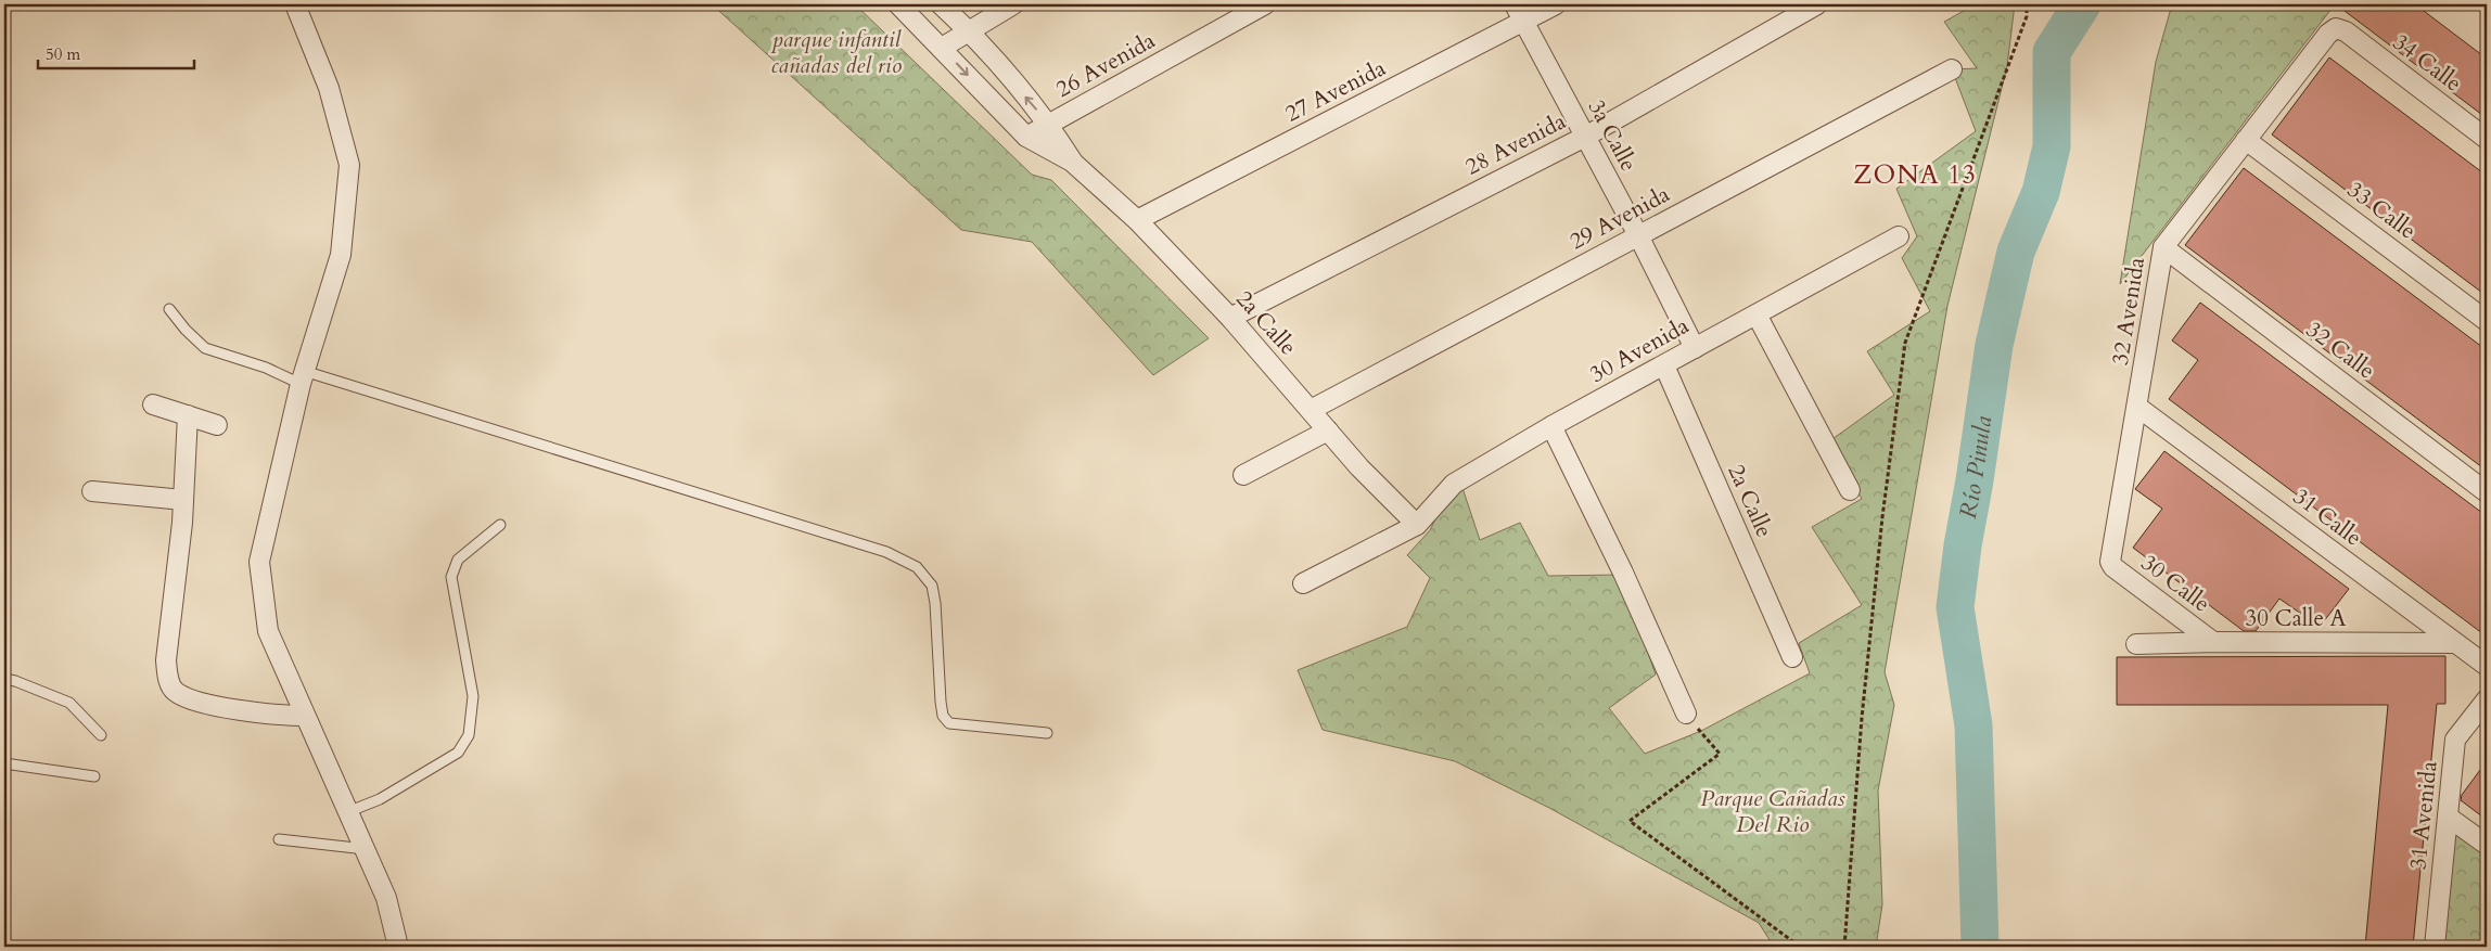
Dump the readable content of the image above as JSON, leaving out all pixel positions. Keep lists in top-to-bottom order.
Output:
{
  "streets": {
    "street": [
      "34 Calle",
      "26 Avenida",
      "27 Avenida",
      "3a Calle",
      "28 Avenida",
      "33 Calle",
      "29 Avenida",
      "32 Avenida",
      "2a Calle",
      "30 Avenida",
      "32 Calle",
      "31 Calle",
      "30 Calle",
      "30 Calle A",
      "31 Avenida"
    ]
  },
  "crossings": [
    ["34 Calle", "32 Avenida"],
    ["26 Avenida", "2a Calle"],
    ["27 Avenida", "3a Calle"],
    ["27 Avenida", "2a Calle"],
    ["3a Calle", "28 Avenida"],
    ["3a Calle", "29 Avenida"],
    ["3a Calle", "30 Avenida"],
    ["28 Avenida", "2a Calle"],
    ["33 Calle", "32 Avenida"],
    ["29 Avenida", "2a Calle"],
    ["32 Avenida", "32 Calle"],
    ["32 Avenida", "31 Calle"],
    ["32 Avenida", "30 Calle"],
    ["2a Calle", "30 Avenida"],
    ["31 Calle", "30 Calle A"],
    ["30 Calle", "30 Calle A"]
  ],
  "districts": ["ZONA 13"],
  "water": ["Río Pinula"],
  "parks": ["parque infantil cañadas del rio", "Parque Cañadas Del Rio"],
  "scale_bar": "50 m"
}
